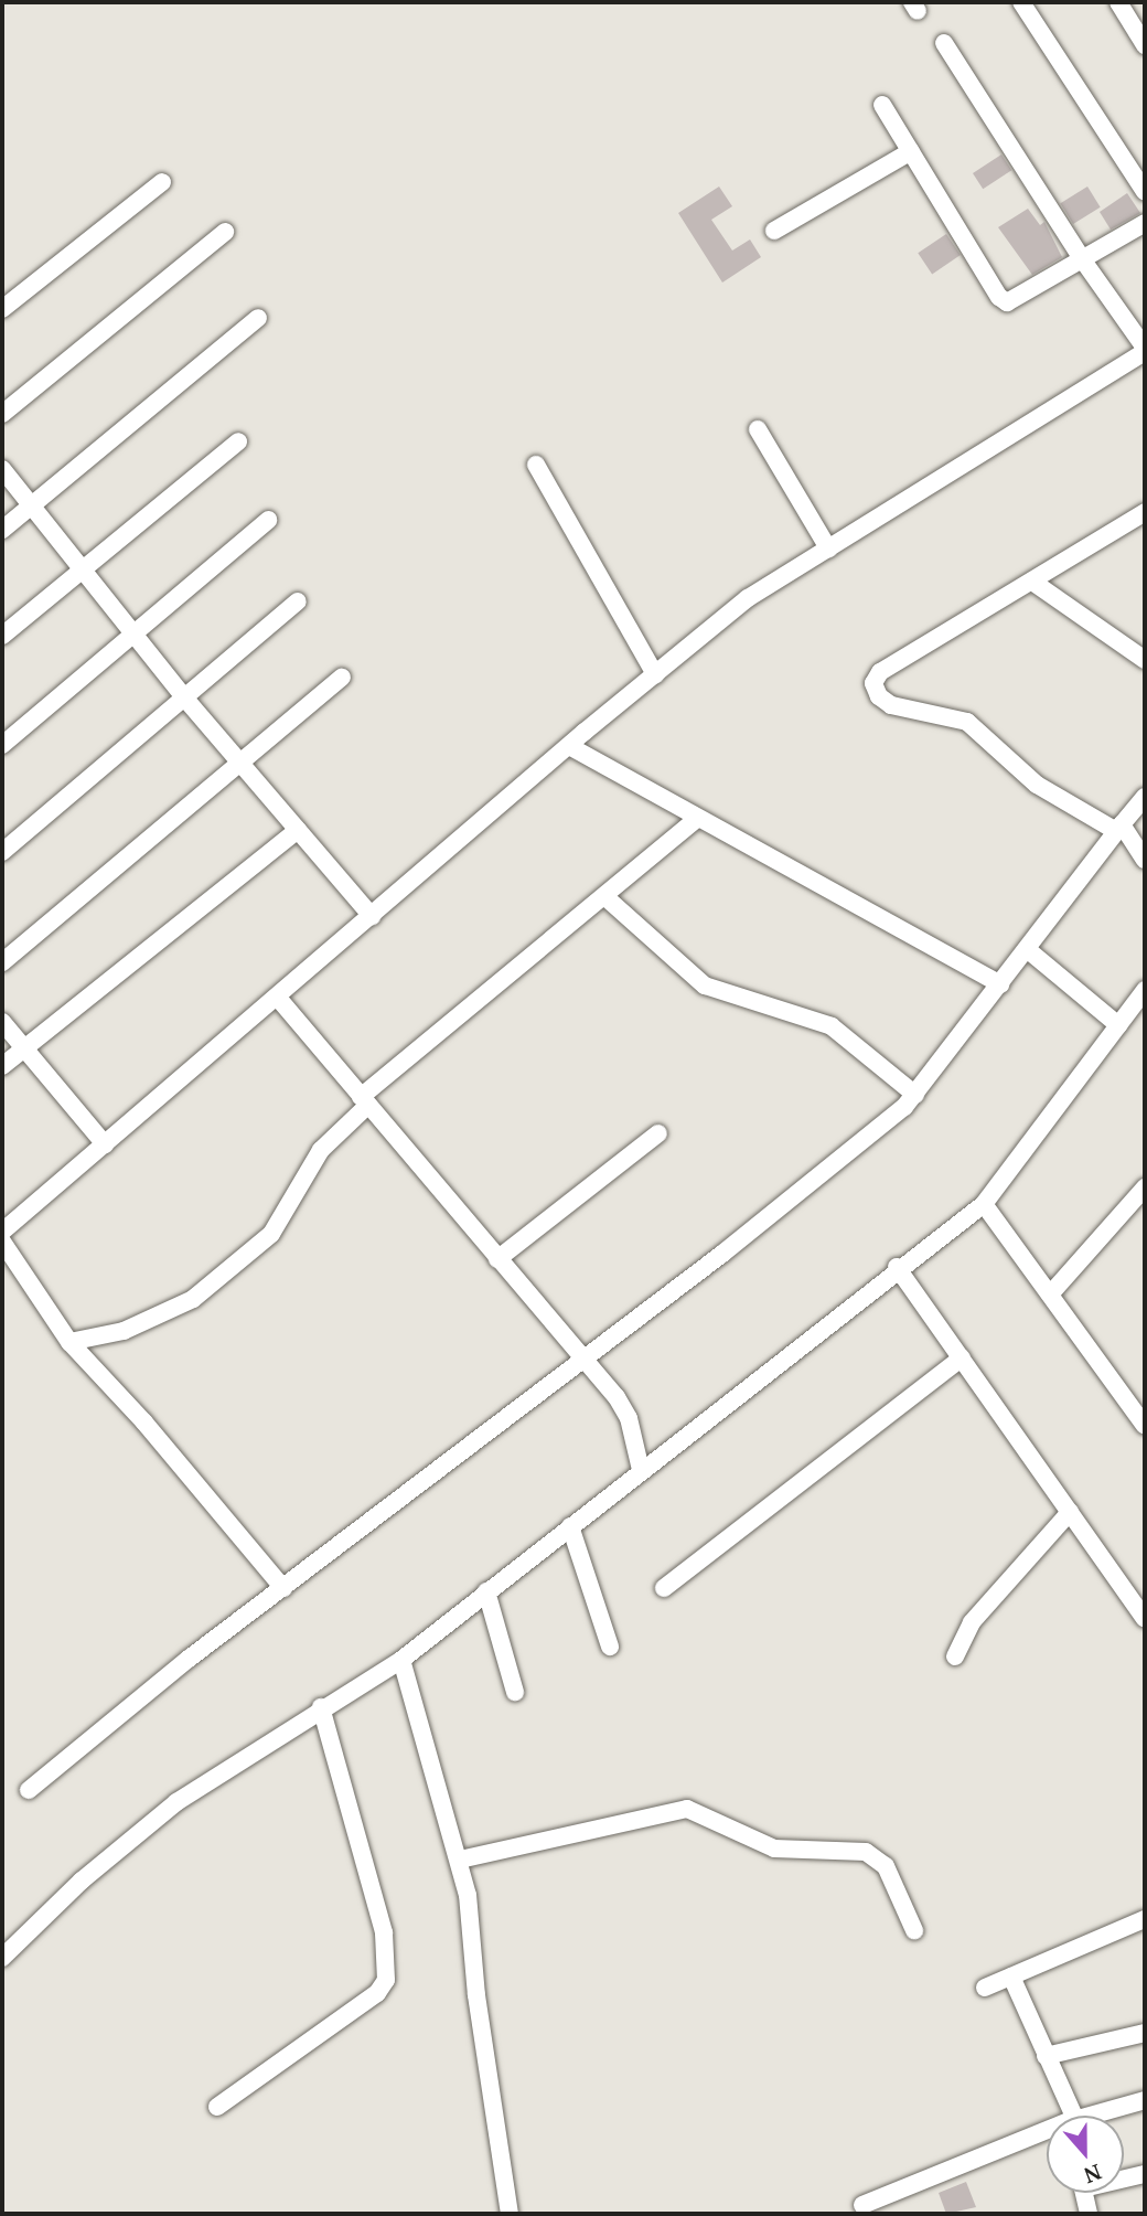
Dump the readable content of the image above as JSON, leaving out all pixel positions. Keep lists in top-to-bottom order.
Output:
{
  "north": "bottom"
}
